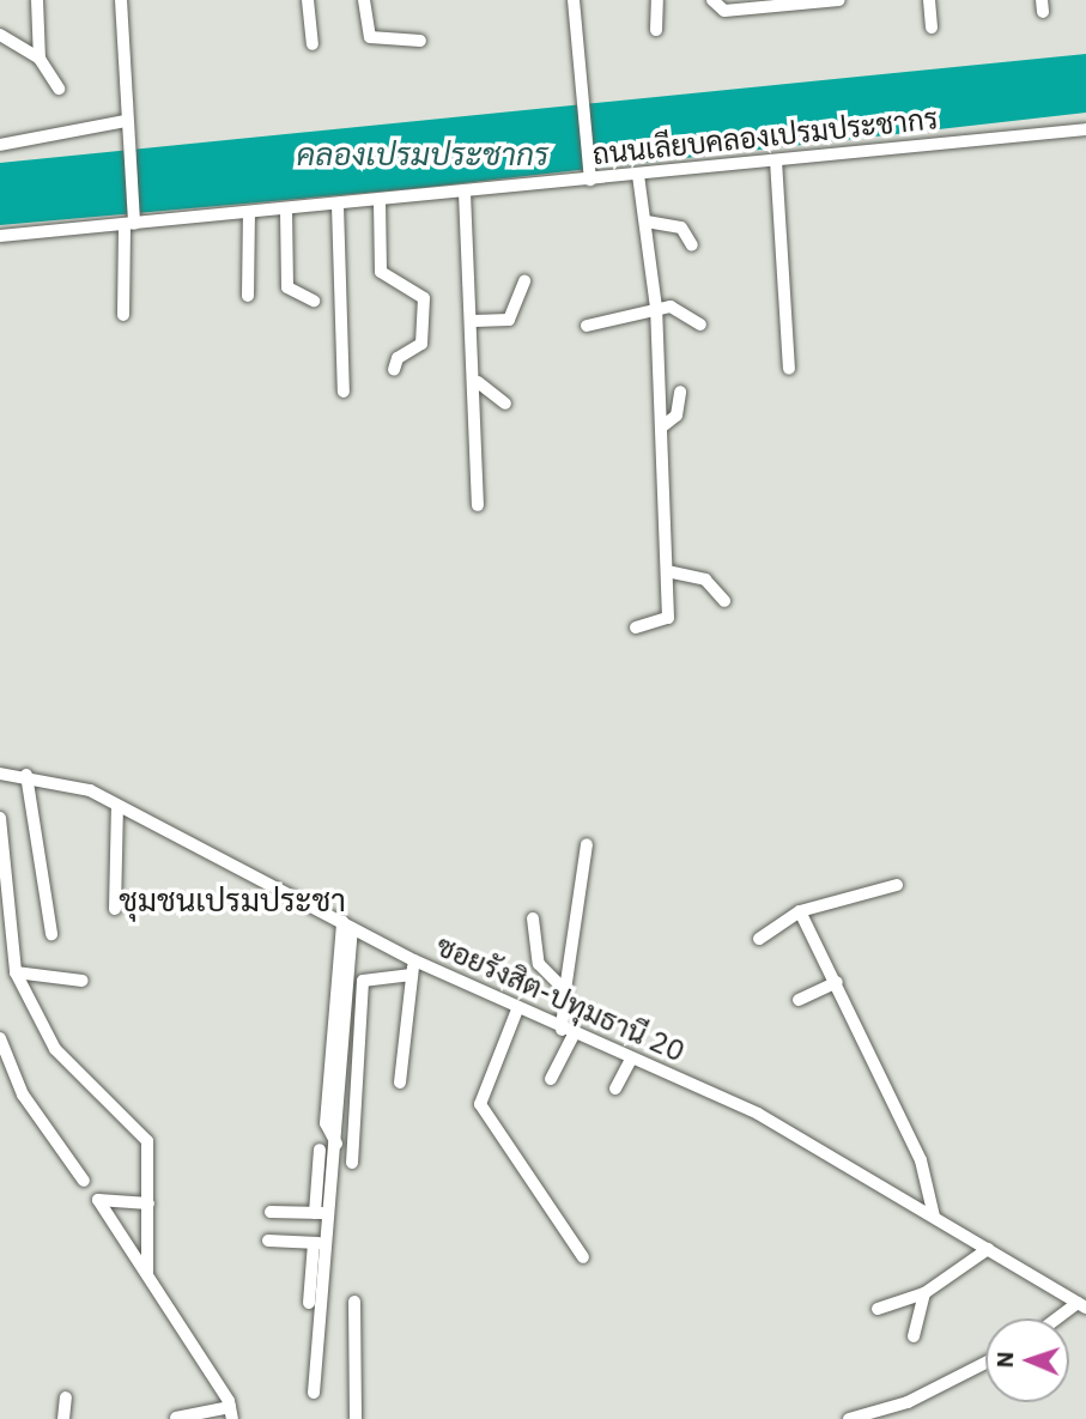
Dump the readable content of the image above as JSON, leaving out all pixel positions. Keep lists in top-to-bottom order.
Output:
{
  "streets": {
    "street": ["ถนนเลียบคลองเปรมประชากร", "ซอยรังสิต-ปทุมธานี 20"]
  },
  "districts": ["ชุมชนเปรมประชา"],
  "water": ["คลองเปรมประชากร"],
  "north": "left"
}
